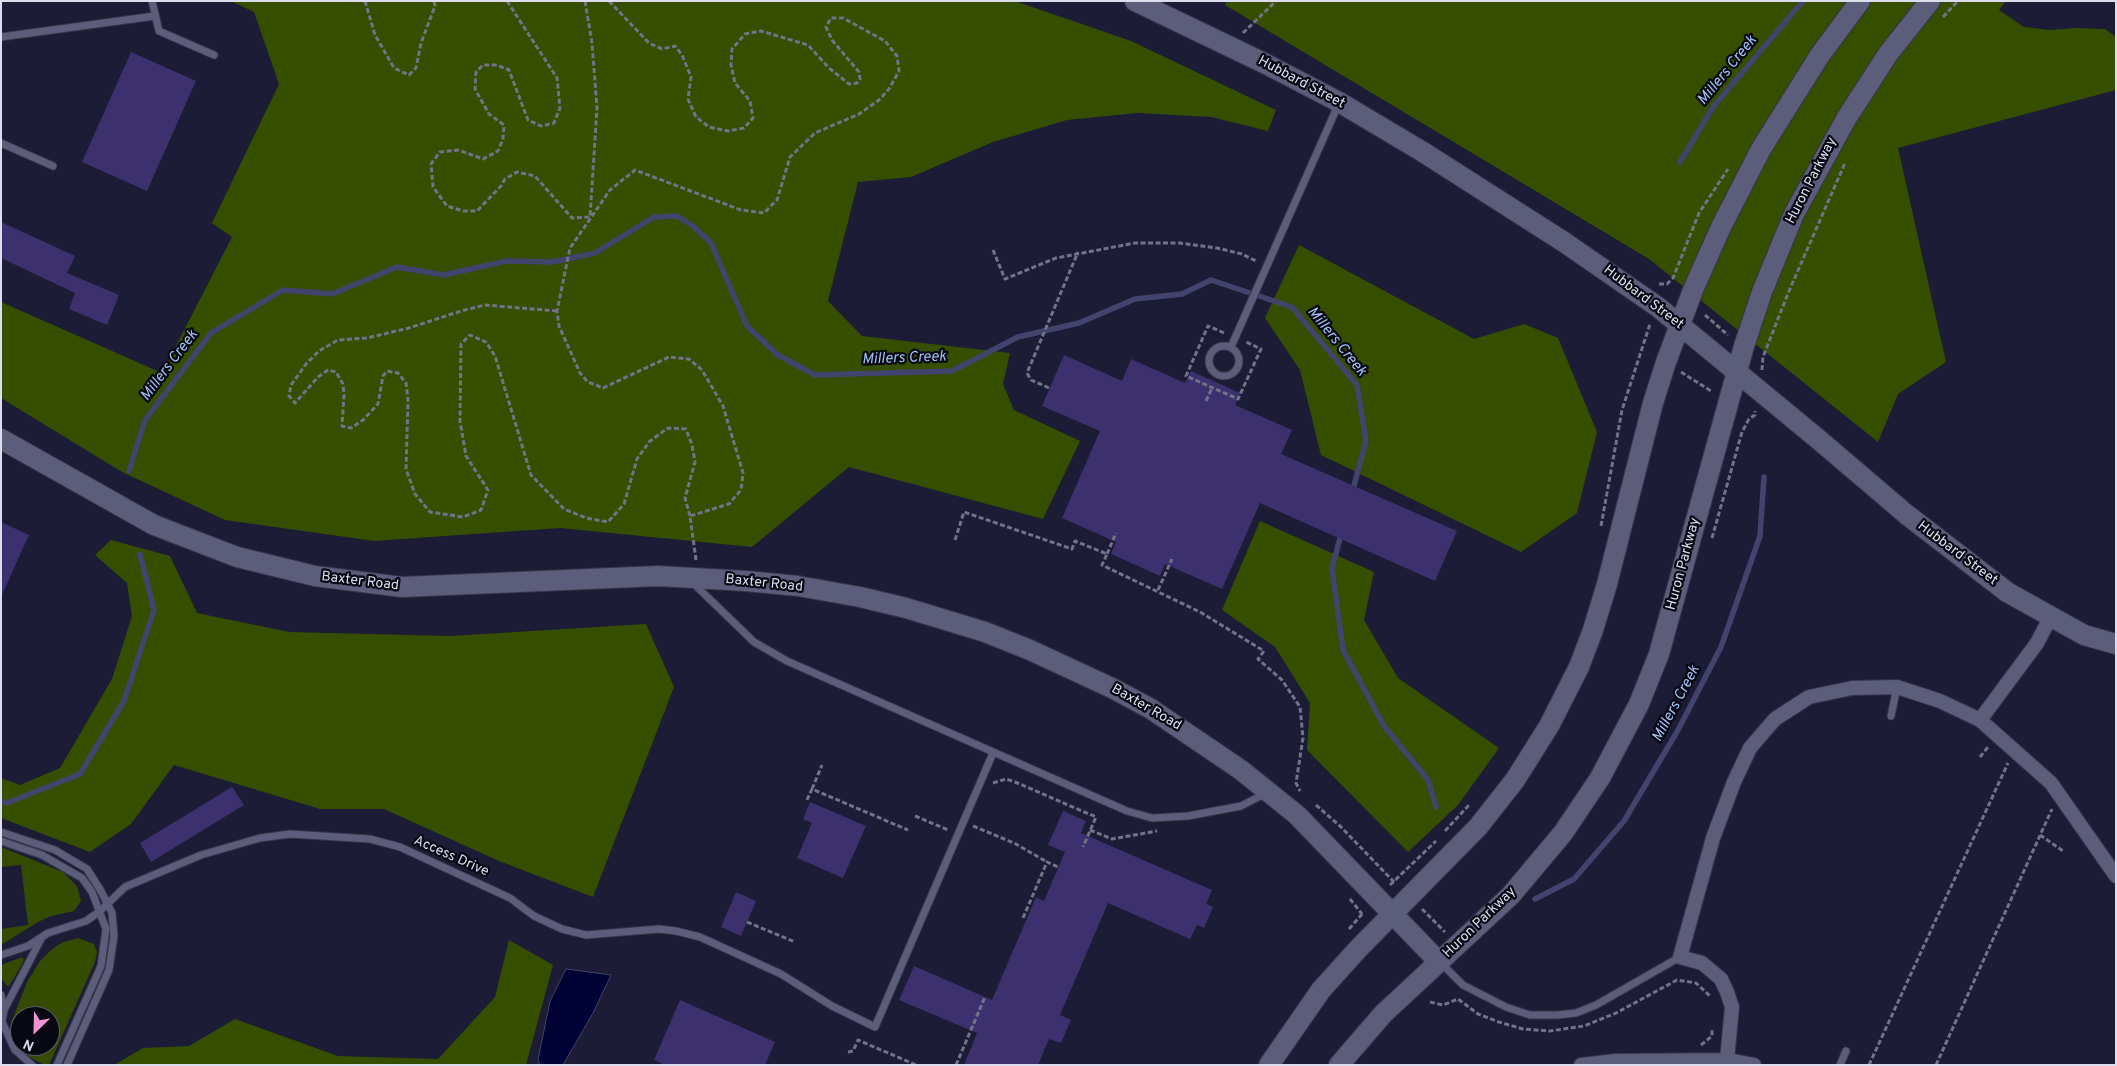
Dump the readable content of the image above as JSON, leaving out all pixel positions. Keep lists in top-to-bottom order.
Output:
{
  "streets": {
    "street": ["Hubbard Street", "Huron Parkway", "Baxter Road"],
    "lane": ["Access Drive"]
  },
  "crossings": [
    ["Hubbard Street", "Huron Parkway"],
    ["Huron Parkway", "Baxter Road"]
  ],
  "water": ["Millers Creek"],
  "north": "bottom left"
}
